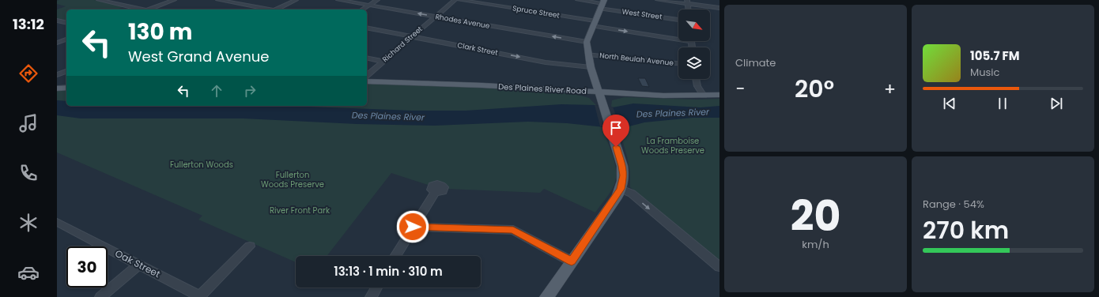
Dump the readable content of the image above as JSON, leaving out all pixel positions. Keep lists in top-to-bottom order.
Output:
{
  "streets": {
    "main road": ["Des Plaines River Road"],
    "street": [
      "Spruce Street",
      "West Street",
      "Rhodes Avenue",
      "Richard Street",
      "Clark Street",
      "North Beulah Avenue",
      "Oak Street"
    ]
  },
  "crossings": [
    ["Rhodes Avenue", "Richard Street"],
    ["Richard Street", "Clark Street"]
  ],
  "one_way": ["Rhodes Avenue", "Clark Street"],
  "water": ["Des Plaines River"],
  "parks": [
    "La Framboise Woods Preserve",
    "Fullerton Woods",
    "Fullerton Woods Preserve",
    "River Front Park"
  ],
  "north": "bottom right",
  "page": {
    "tabs": "13:12",
    "tile": [
      "Climate",
      ["20", "km/h"],
      ["Range · 54%", "270 km"]
    ],
    "turn": ["130 m", "West Grand Avenue"],
    "song": ["105.7 FM", "Music"],
    "heat": ["−", "20°", "+"],
    "limit": "30",
    "trip": "13:13 · 1 min · 310 m"
  }
}
